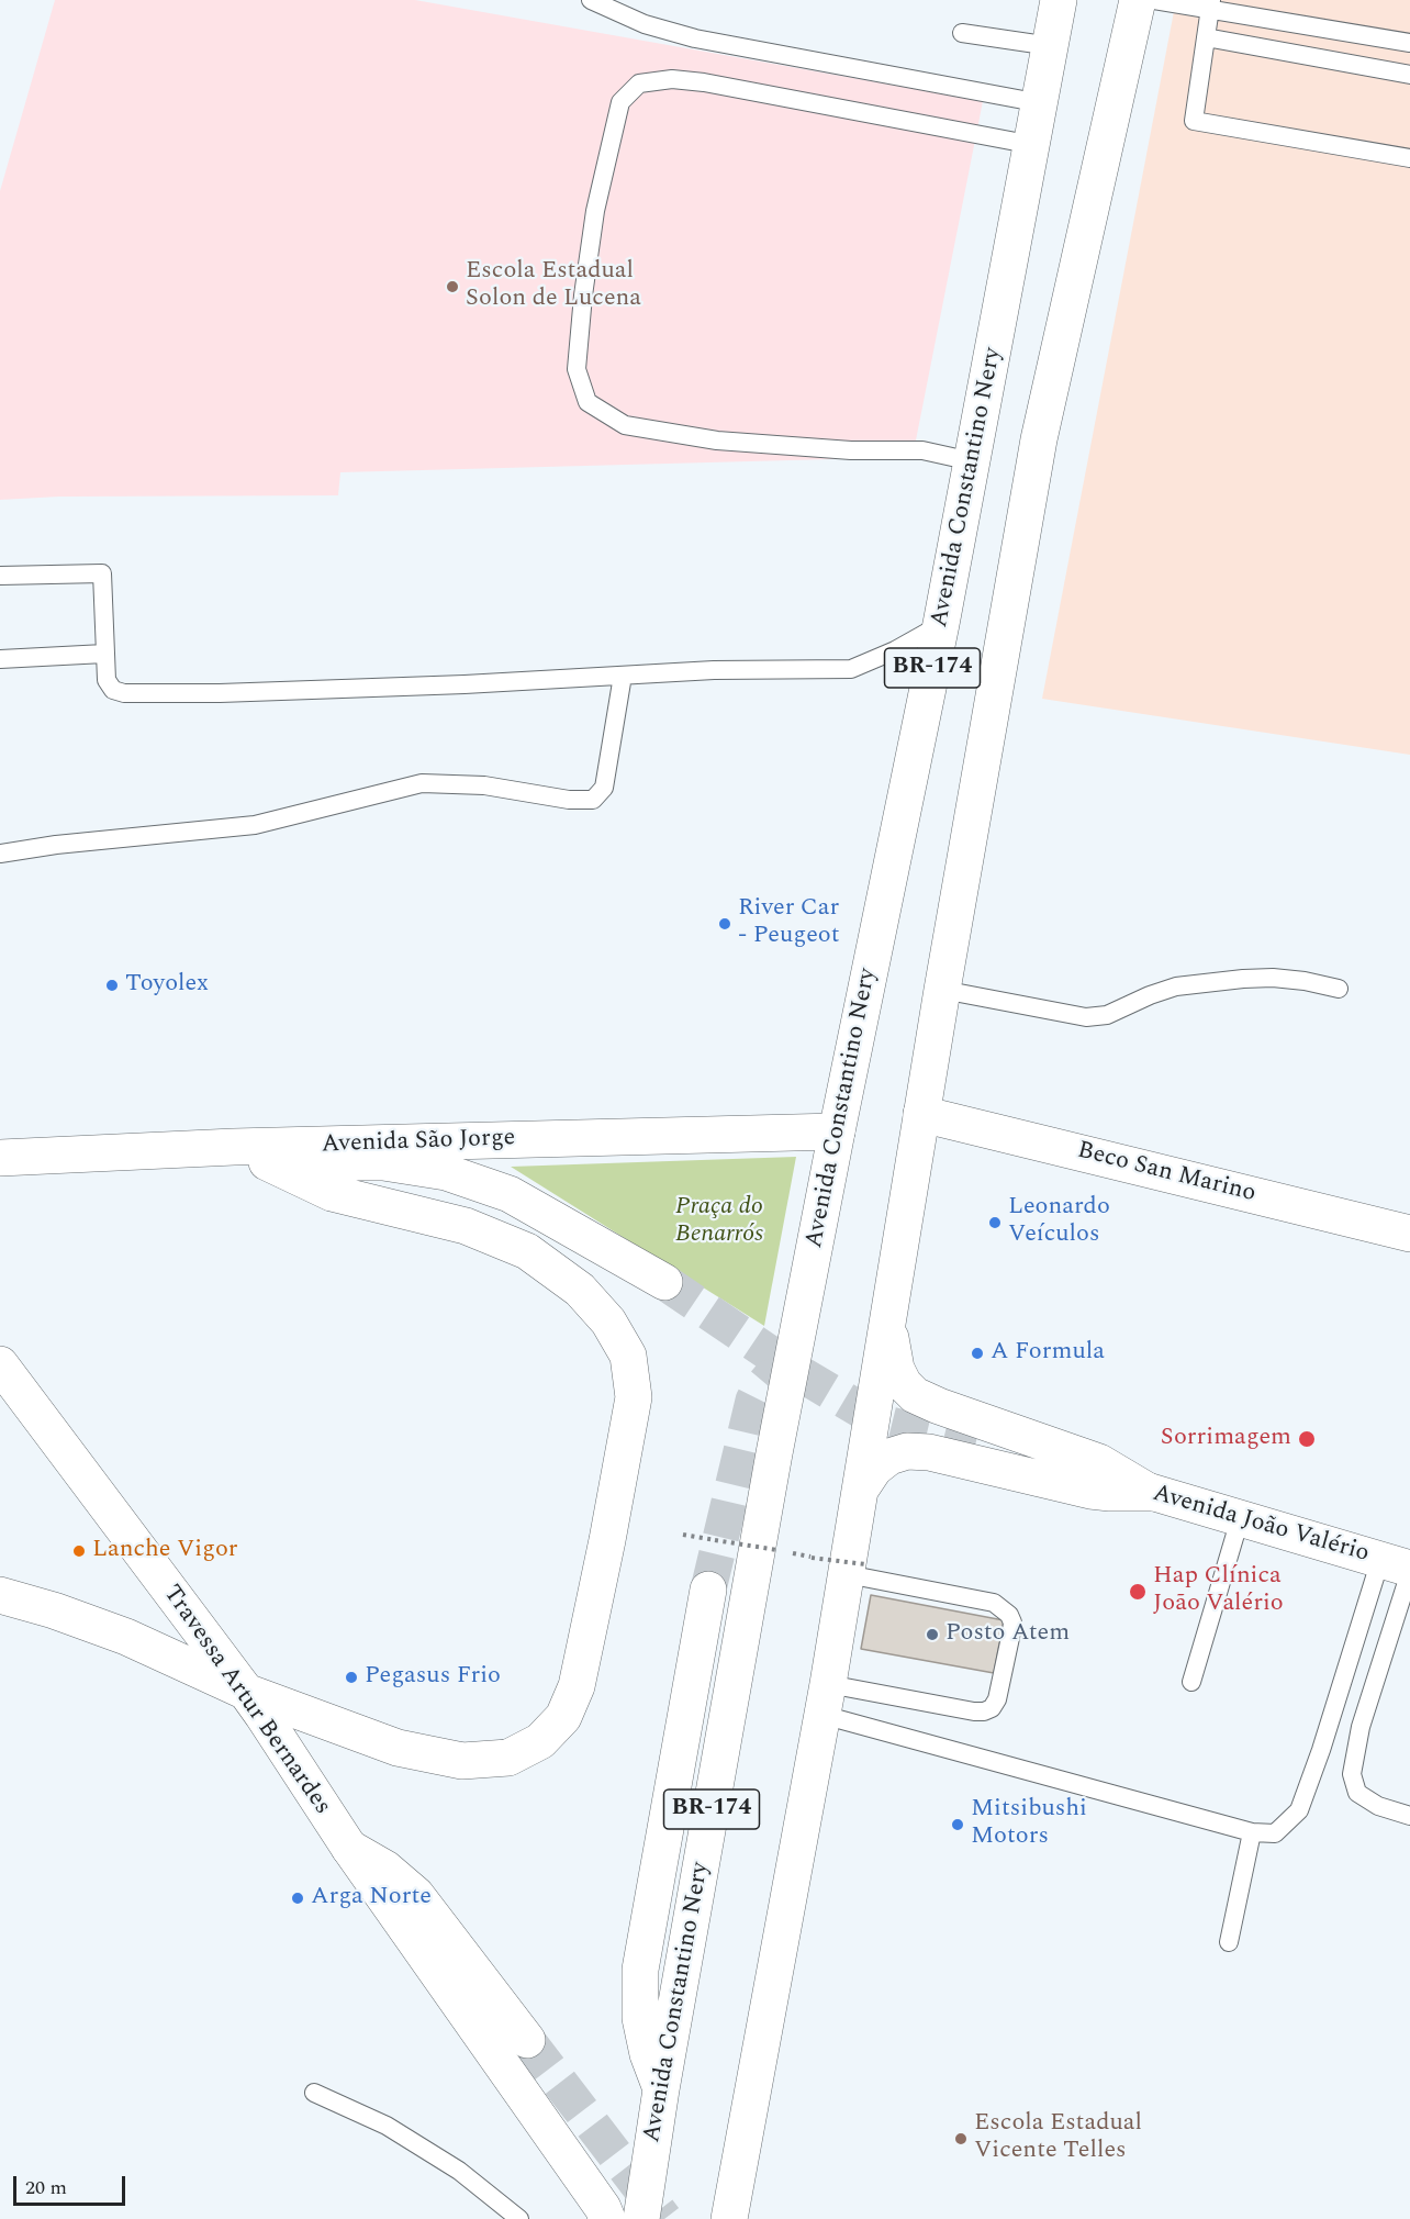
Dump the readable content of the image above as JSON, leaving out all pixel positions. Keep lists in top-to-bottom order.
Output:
{
  "streets": {
    "main road": [
      "Avenida Constantino Nery",
      "BR-174",
      "Avenida São Jorge",
      "Beco San Marino",
      "Avenida João Valério",
      "Travessa Artur Bernardes"
    ]
  },
  "crossings": [
    ["Avenida Constantino Nery", "Avenida São Jorge"],
    ["BR-174", "Beco San Marino"]
  ],
  "parks": ["Praça do Benarrós"],
  "places": [
    "Escola Estadual Solon de Lucena",
    "River Car - Peugeot",
    "Toyolex",
    "Leonardo Veículos",
    "A Formula",
    "Sorrimagem",
    "Lanche Vigor",
    "Hap Clínica João Valério",
    "Posto Atem",
    "Pegasus Frio",
    "Mitsibushi Motors",
    "Arga Norte",
    "Escola Estadual Vicente Telles"
  ],
  "scale_bar": "20 m"
}
